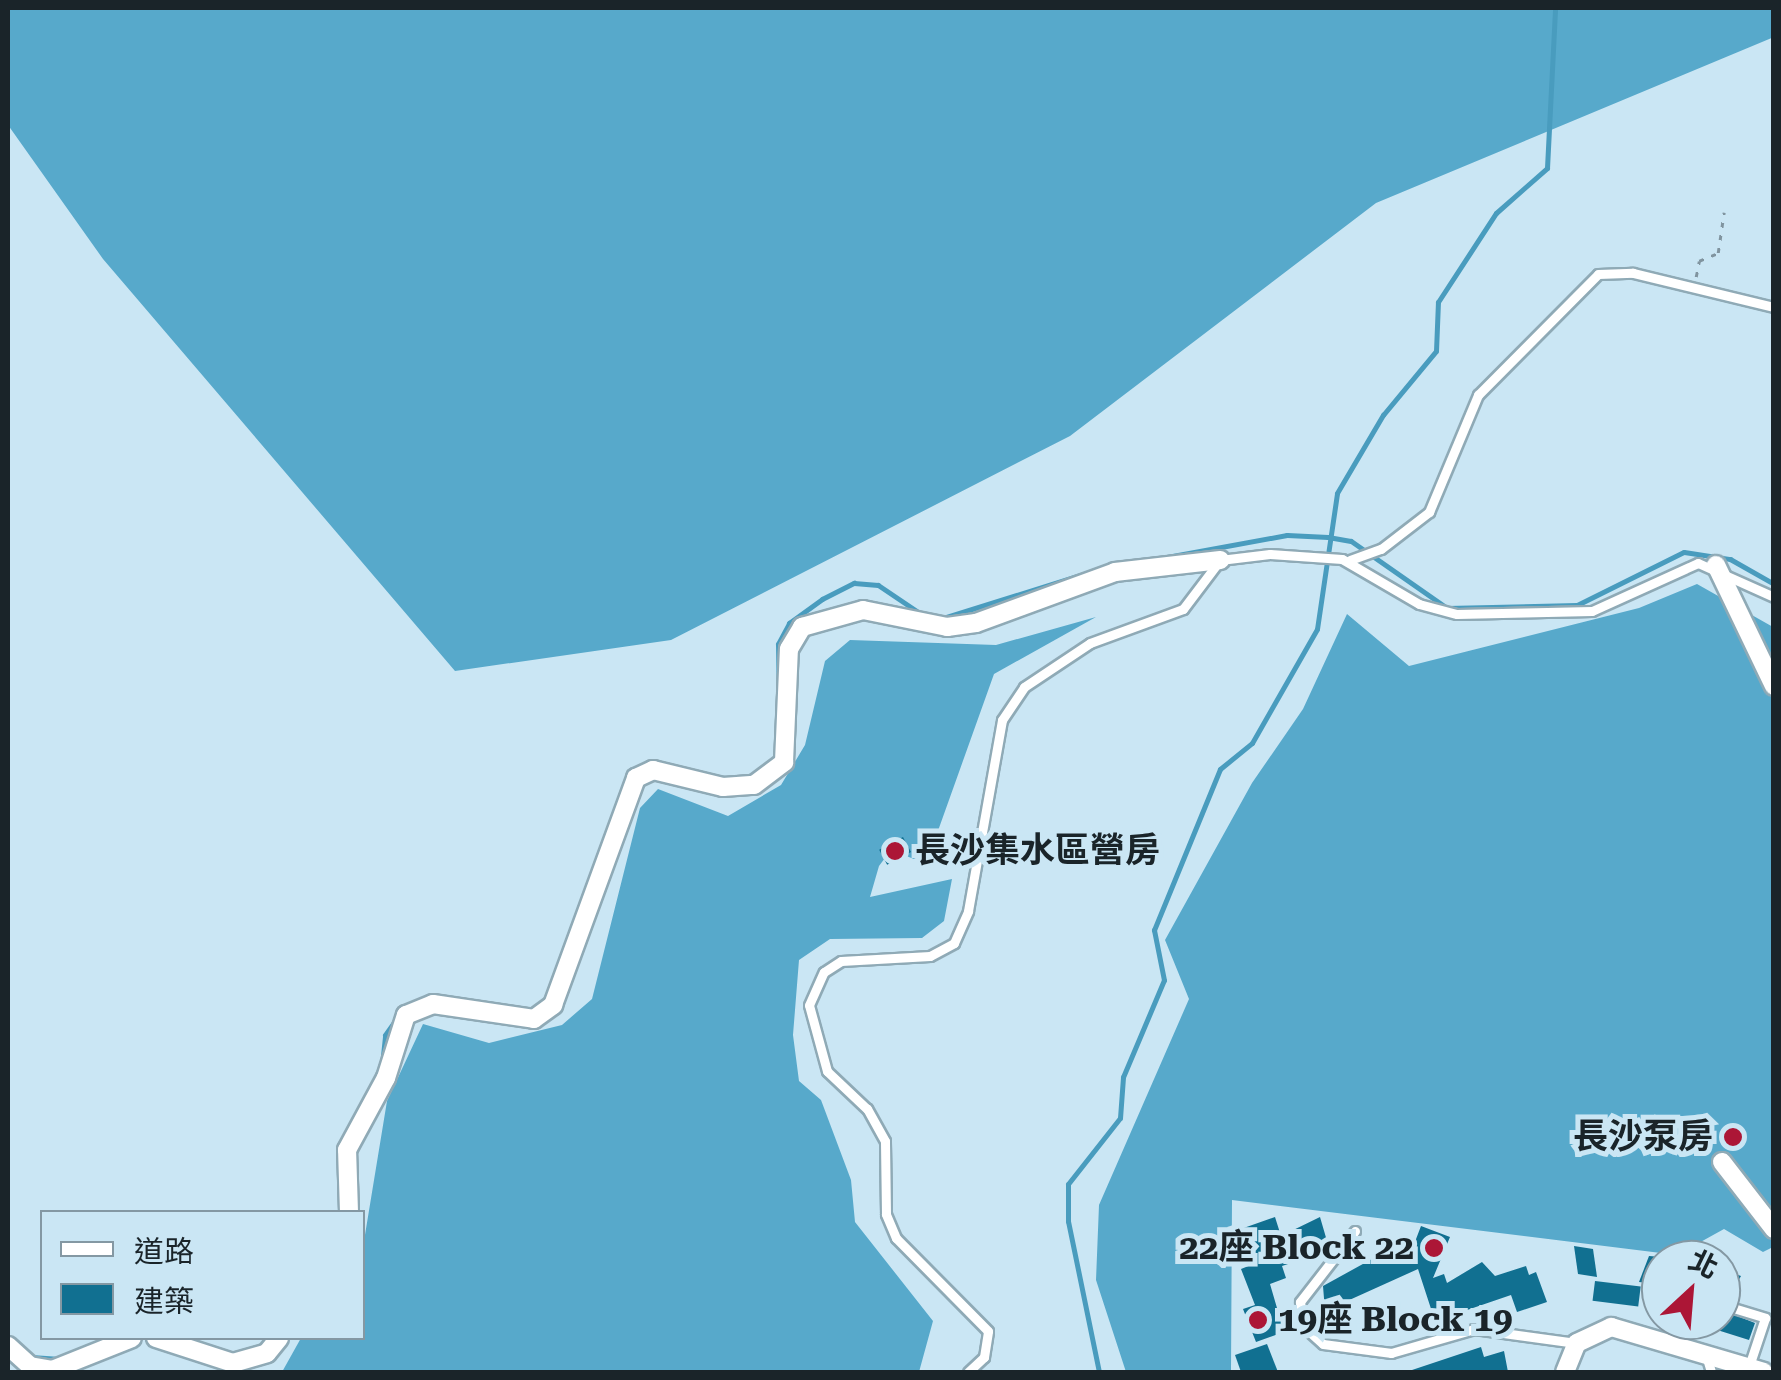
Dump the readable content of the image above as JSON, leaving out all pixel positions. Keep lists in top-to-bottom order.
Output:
{
  "places": [
    "長沙集水區營房",
    "長沙泵房",
    "22座 Block 22",
    "19座 Block 19"
  ],
  "legend": ["道路", "建築"],
  "north": "top right"
}
